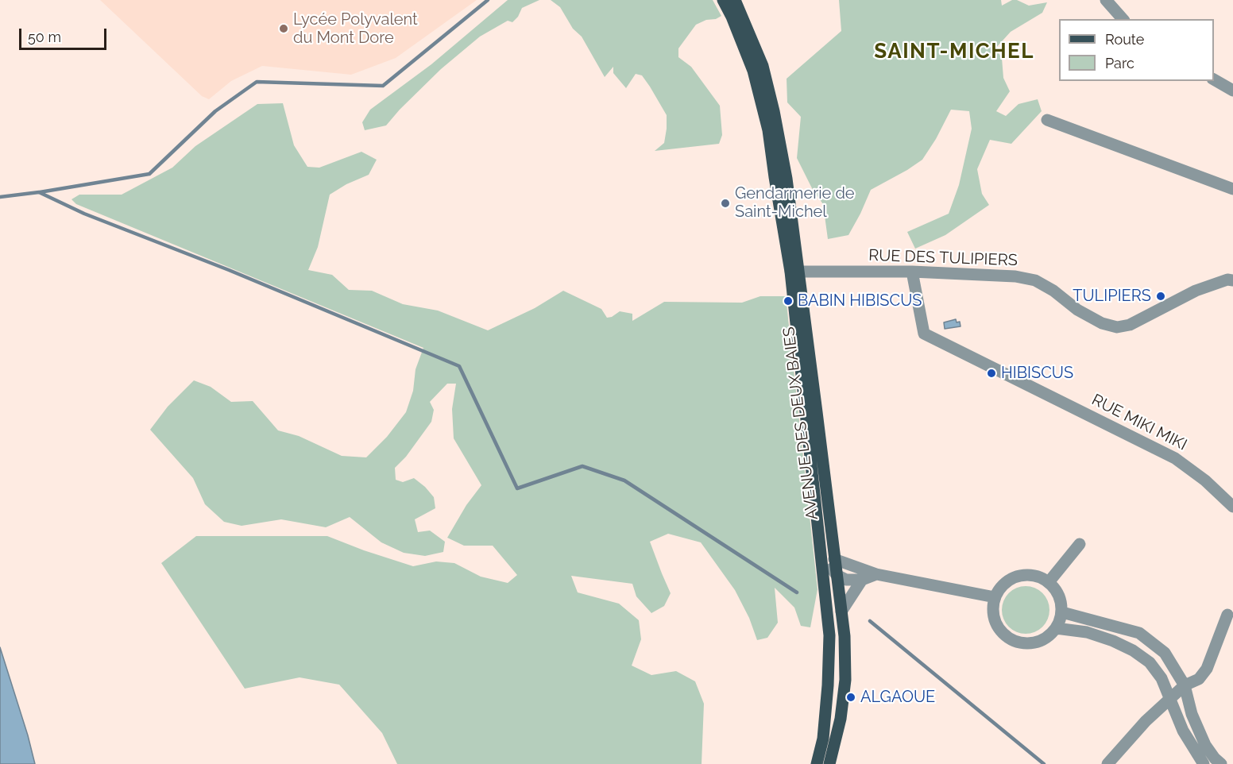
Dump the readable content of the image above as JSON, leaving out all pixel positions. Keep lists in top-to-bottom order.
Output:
{
  "streets": {
    "main road": ["AVENUE DES DEUX BAIES"],
    "street": ["RUE DES TULIPIERS", "RUE MIKI MIKI"]
  },
  "crossings": [
    ["RUE DES TULIPIERS", "RUE MIKI MIKI"],
    ["RUE DES TULIPIERS", "AVENUE DES DEUX BAIES"]
  ],
  "districts": ["SAINT-MICHEL"],
  "places": [
    "Lycée Polyvalent du Mont Dore",
    "Gendarmerie de Saint-Michel",
    "TULIPIERS",
    "BABIN HIBISCUS",
    "HIBISCUS",
    "ALGAOUE"
  ],
  "legend": ["Route", "Parc"],
  "scale_bar": "50 m"
}
